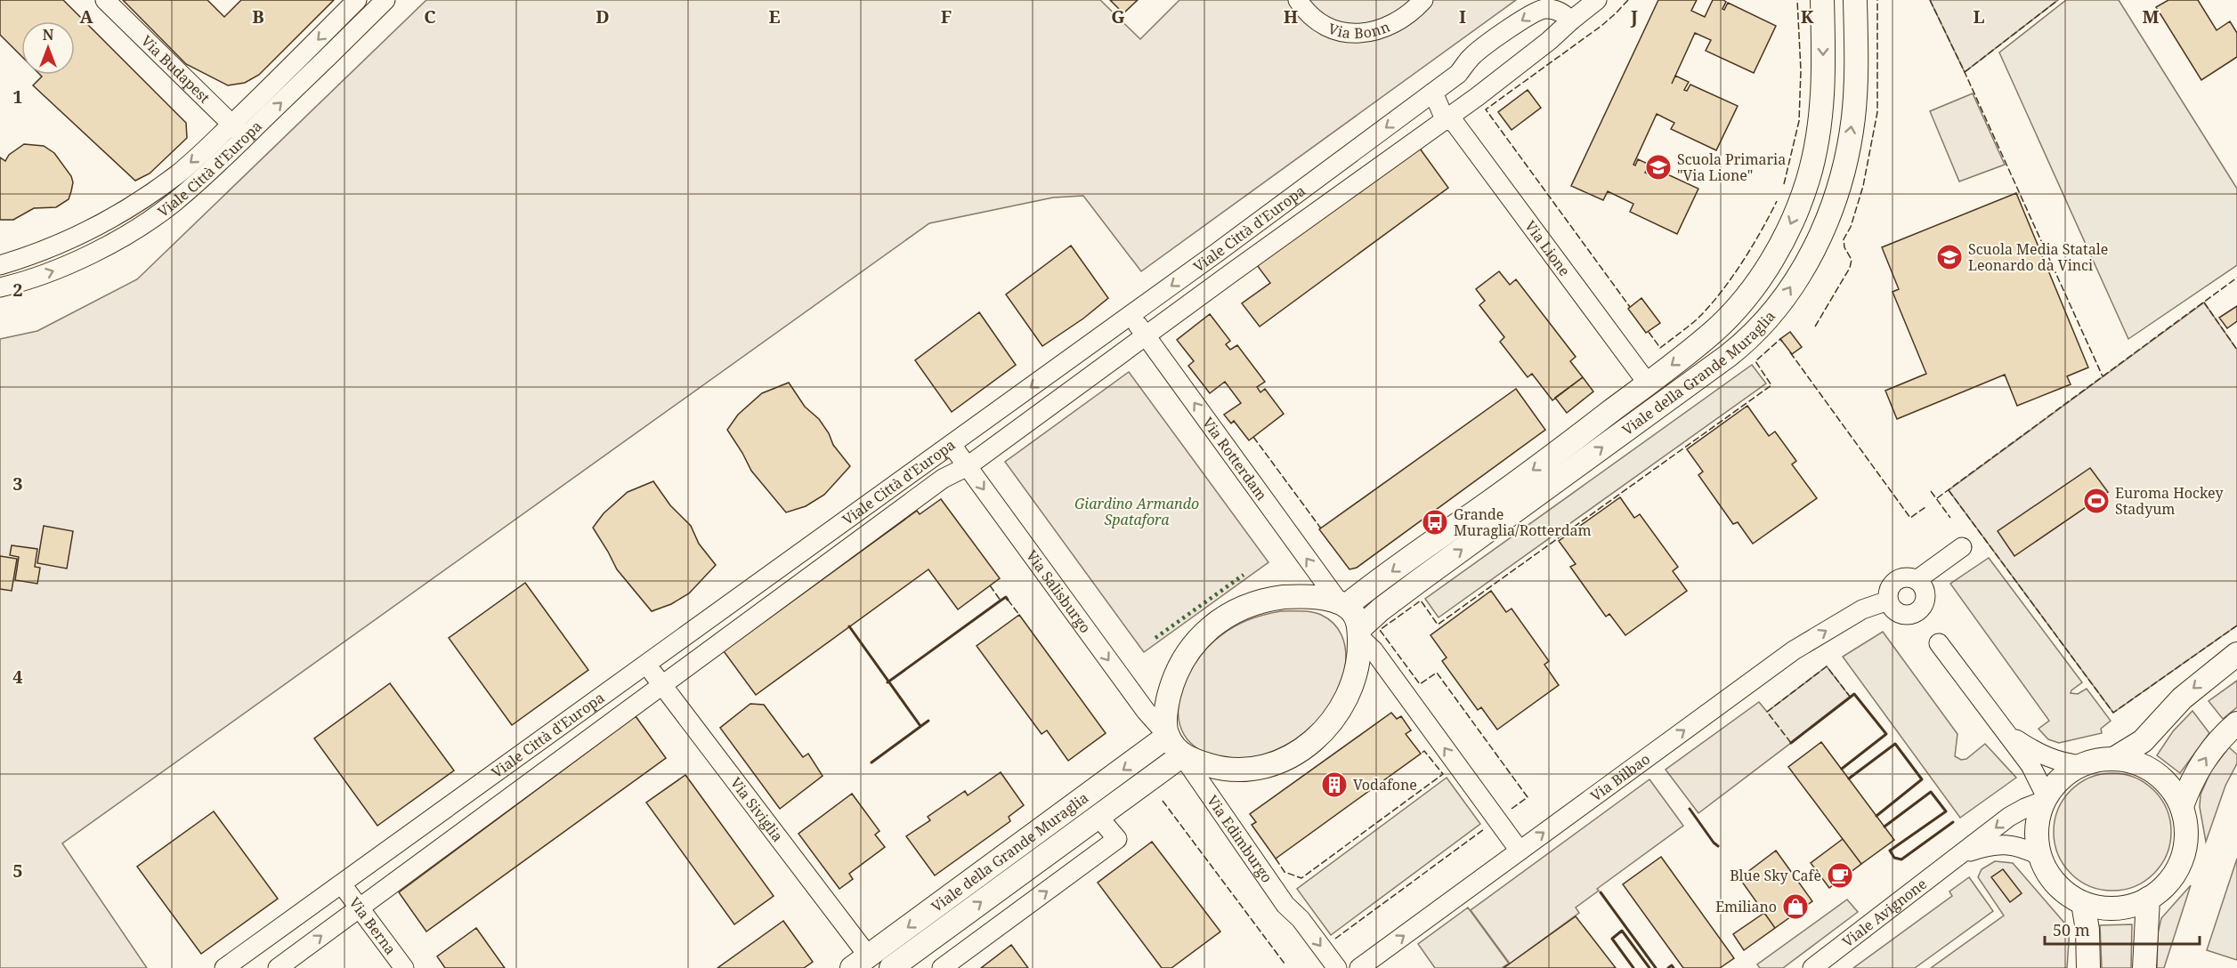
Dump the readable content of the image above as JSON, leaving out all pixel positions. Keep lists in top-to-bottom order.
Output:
{
  "streets": {
    "street": [
      "Via Bonn",
      "Via Budapest",
      "Viale Città d'Europa",
      "Via Lione",
      "Viale della Grande Muraglia",
      "Via Rotterdam",
      "Via Salisburgo",
      "Via Bilbao",
      "Via Siviglia",
      "Via Edimburgo",
      "Viale Avignone",
      "Via Berna"
    ]
  },
  "crossings": [
    ["Via Budapest", "Viale Città d'Europa"],
    ["Viale Città d'Europa", "Via Lione"],
    ["Viale Città d'Europa", "Via Rotterdam"],
    ["Viale Città d'Europa", "Via Salisburgo"],
    ["Viale Città d'Europa", "Via Siviglia"],
    ["Viale Città d'Europa", "Via Berna"],
    ["Via Lione", "Viale della Grande Muraglia"],
    ["Viale della Grande Muraglia", "Via Rotterdam"],
    ["Viale della Grande Muraglia", "Via Salisburgo"],
    ["Viale della Grande Muraglia", "Via Siviglia"],
    ["Viale della Grande Muraglia", "Via Edimburgo"],
    ["Via Rotterdam", "Via Salisburgo"],
    ["Via Rotterdam", "Via Edimburgo"],
    ["Via Salisburgo", "Via Edimburgo"]
  ],
  "one_way": [
    "Via Rotterdam",
    "Via Salisburgo",
    "Via Bilbao",
    "Via Edimburgo"
  ],
  "parks": ["Giardino Armando Spatafora"],
  "places": {
    "school or university": ["Scuola Primaria \"Via Lione\"", "Scuola Media Statale Leonardo da Vinci"],
    "sports": ["Euroma Hockey Stadyum"],
    "bus stop": ["Grande Muraglia/Rotterdam"],
    "building": ["Vodafone"],
    "cafe": ["Blue Sky Cafè"],
    "shop": ["Emiliano"]
  },
  "scale_bar": "50 m",
  "north": "top",
  "grid": {
    "columns": [
      "A",
      "B",
      "C",
      "D",
      "E",
      "F",
      "G",
      "H",
      "I",
      "J",
      "K",
      "L",
      "M"
    ],
    "rows": [
      "1",
      "2",
      "3",
      "4",
      "5"
    ]
  }
}
